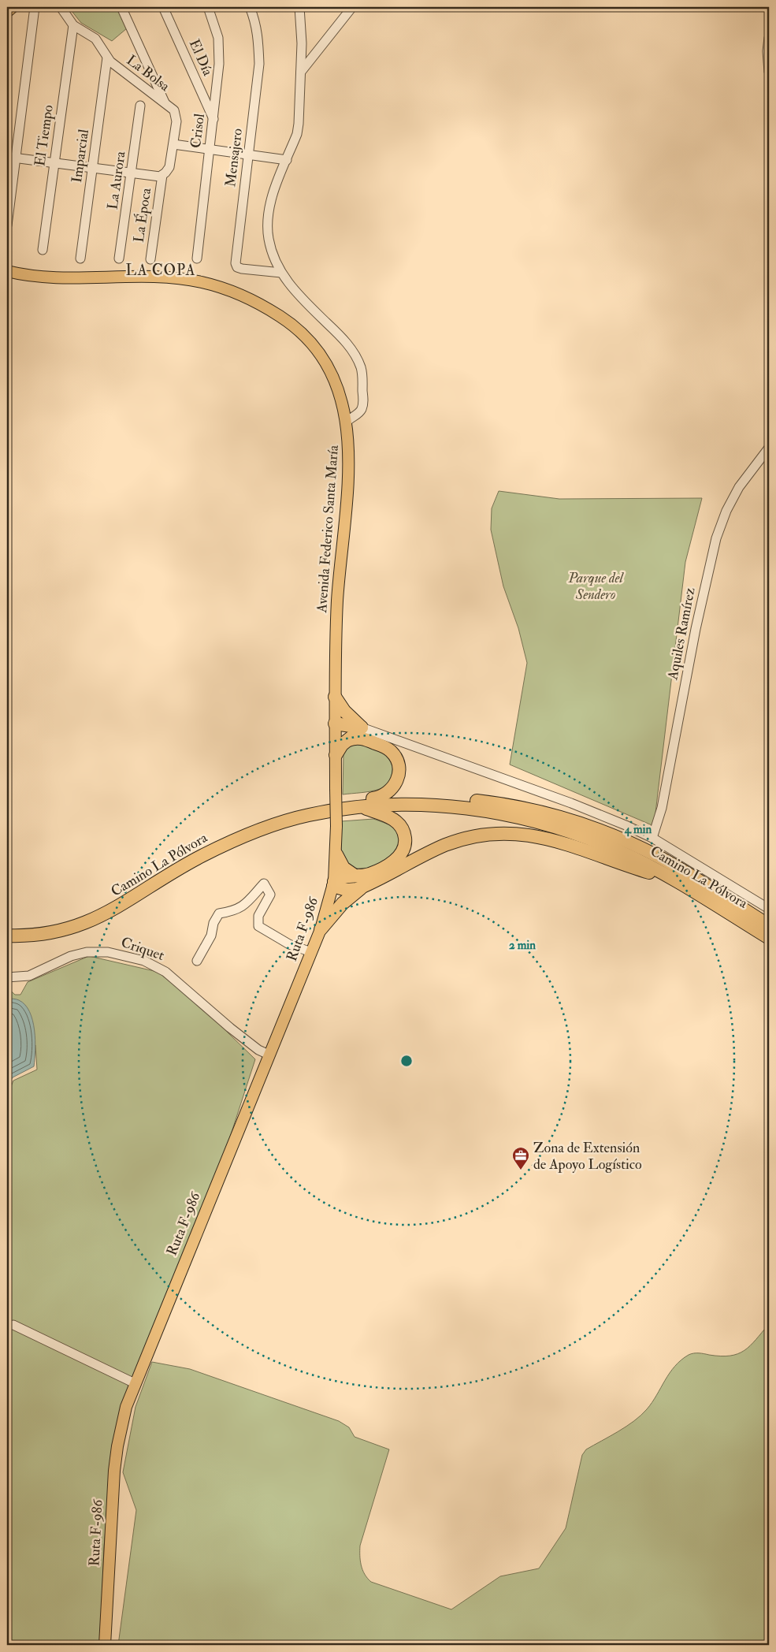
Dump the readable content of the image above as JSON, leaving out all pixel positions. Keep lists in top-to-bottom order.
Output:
{
  "streets": {
    "highway": ["Camino La Pólvora"],
    "main road": ["Avenida Federico Santa María", "Ruta F-986"],
    "street": [
      "El Día",
      "La Bolsa",
      "Crisol",
      "El Tiempo",
      "Imparcial",
      "Mensajero",
      "La Aurora",
      "La Época",
      "Aquiles Ramírez",
      "Criquet"
    ]
  },
  "crossings": [
    ["El Día", "Crisol"],
    ["La Bolsa", "El Tiempo"],
    ["La Bolsa", "Imparcial"],
    ["La Bolsa", "La Época"],
    ["Avenida Federico Santa María", "Ruta F-986"],
    ["Ruta F-986", "Criquet"]
  ],
  "districts": ["LA COPA"],
  "parks": ["Parque del Sendero"],
  "places": {
    "office": ["Zona de Extensión de Apoyo Logístico"]
  },
  "rings": ["4 min", "2 min"]
}
